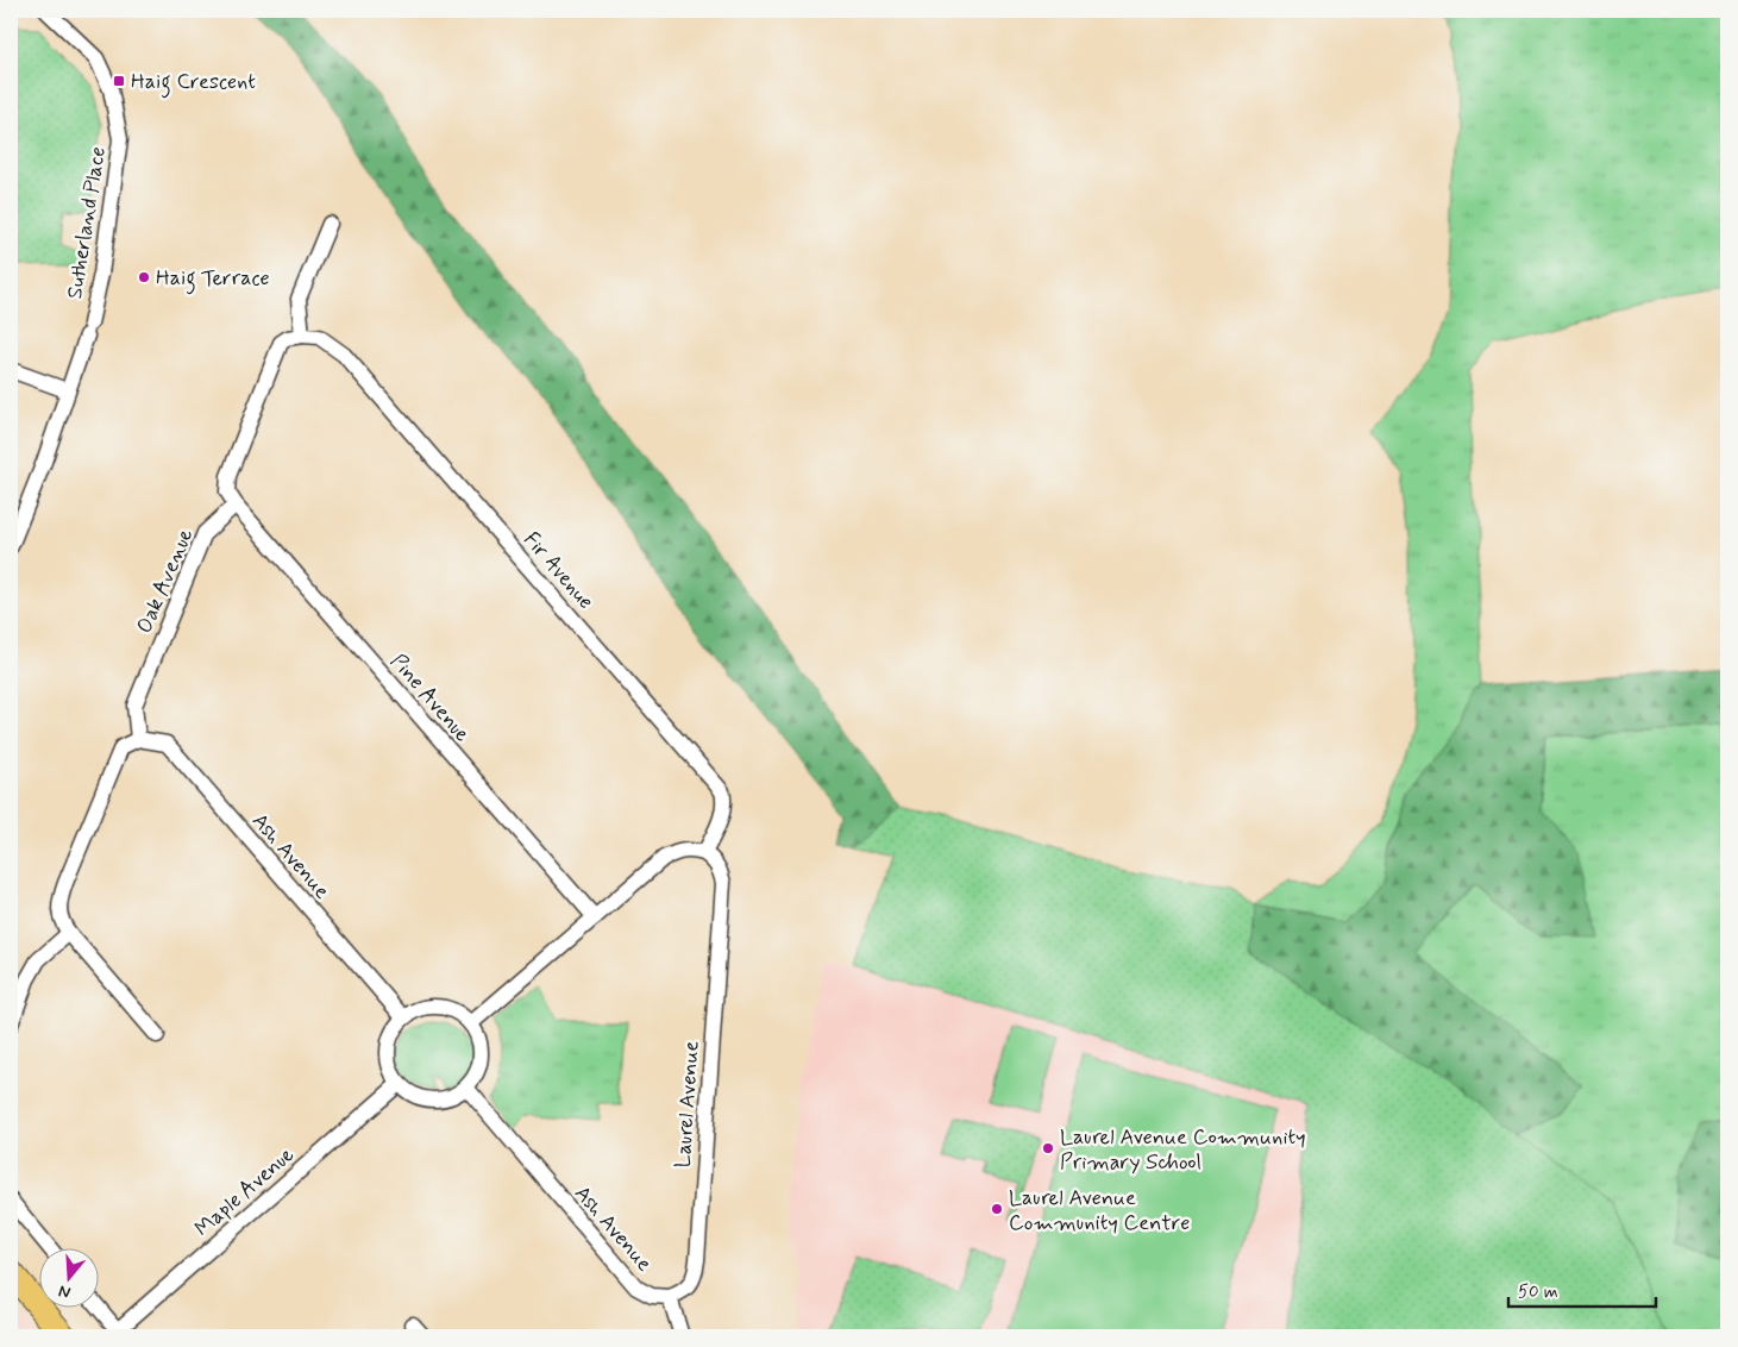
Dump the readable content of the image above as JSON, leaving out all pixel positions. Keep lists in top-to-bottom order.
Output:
{
  "streets": {
    "street": [
      "Sutherland Place",
      "Fir Avenue",
      "Oak Avenue",
      "Pine Avenue",
      "Ash Avenue",
      "Laurel Avenue",
      "Maple Avenue"
    ]
  },
  "crossings": [
    ["Fir Avenue", "Laurel Avenue"],
    ["Oak Avenue", "Pine Avenue"],
    ["Oak Avenue", "Ash Avenue"],
    ["Ash Avenue", "Laurel Avenue"],
    ["Ash Avenue", "Maple Avenue"]
  ],
  "places": {
    "transit": ["Haig Crescent"],
    "other": ["Haig Terrace", "Laurel Avenue Community Primary School", "Laurel Avenue Community Centre"]
  },
  "scale_bar": "50 m",
  "north": "bottom"
}
